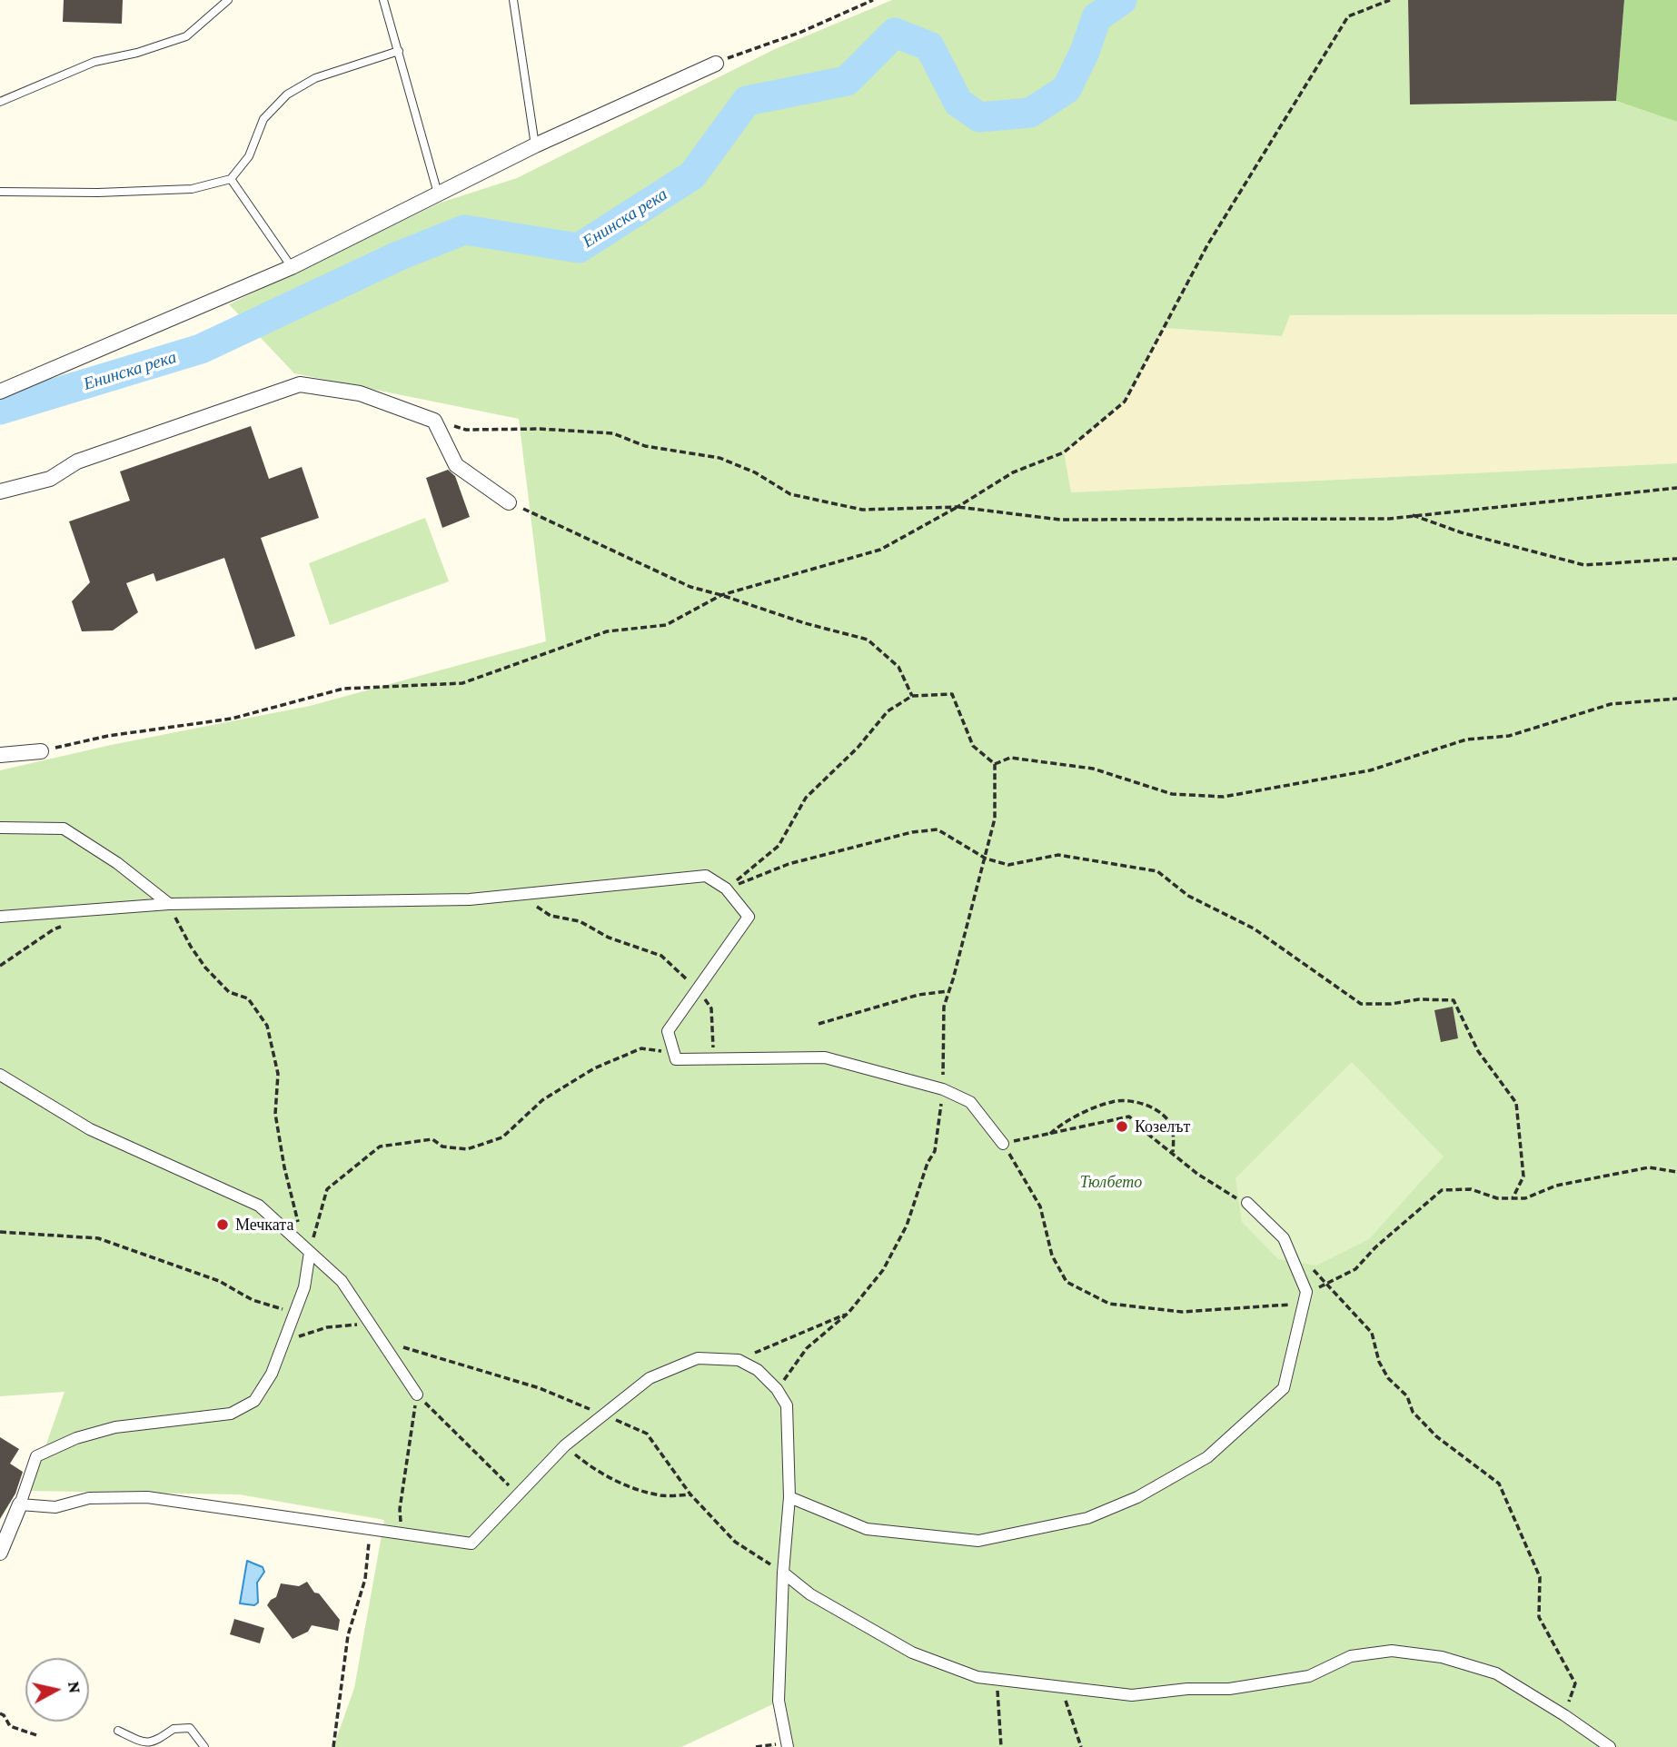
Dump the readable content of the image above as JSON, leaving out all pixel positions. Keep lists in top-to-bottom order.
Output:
{
  "water": ["Енинска река"],
  "parks": ["Тюлбето"],
  "places": ["Козелът", "Мечката"],
  "north": "right"
}
